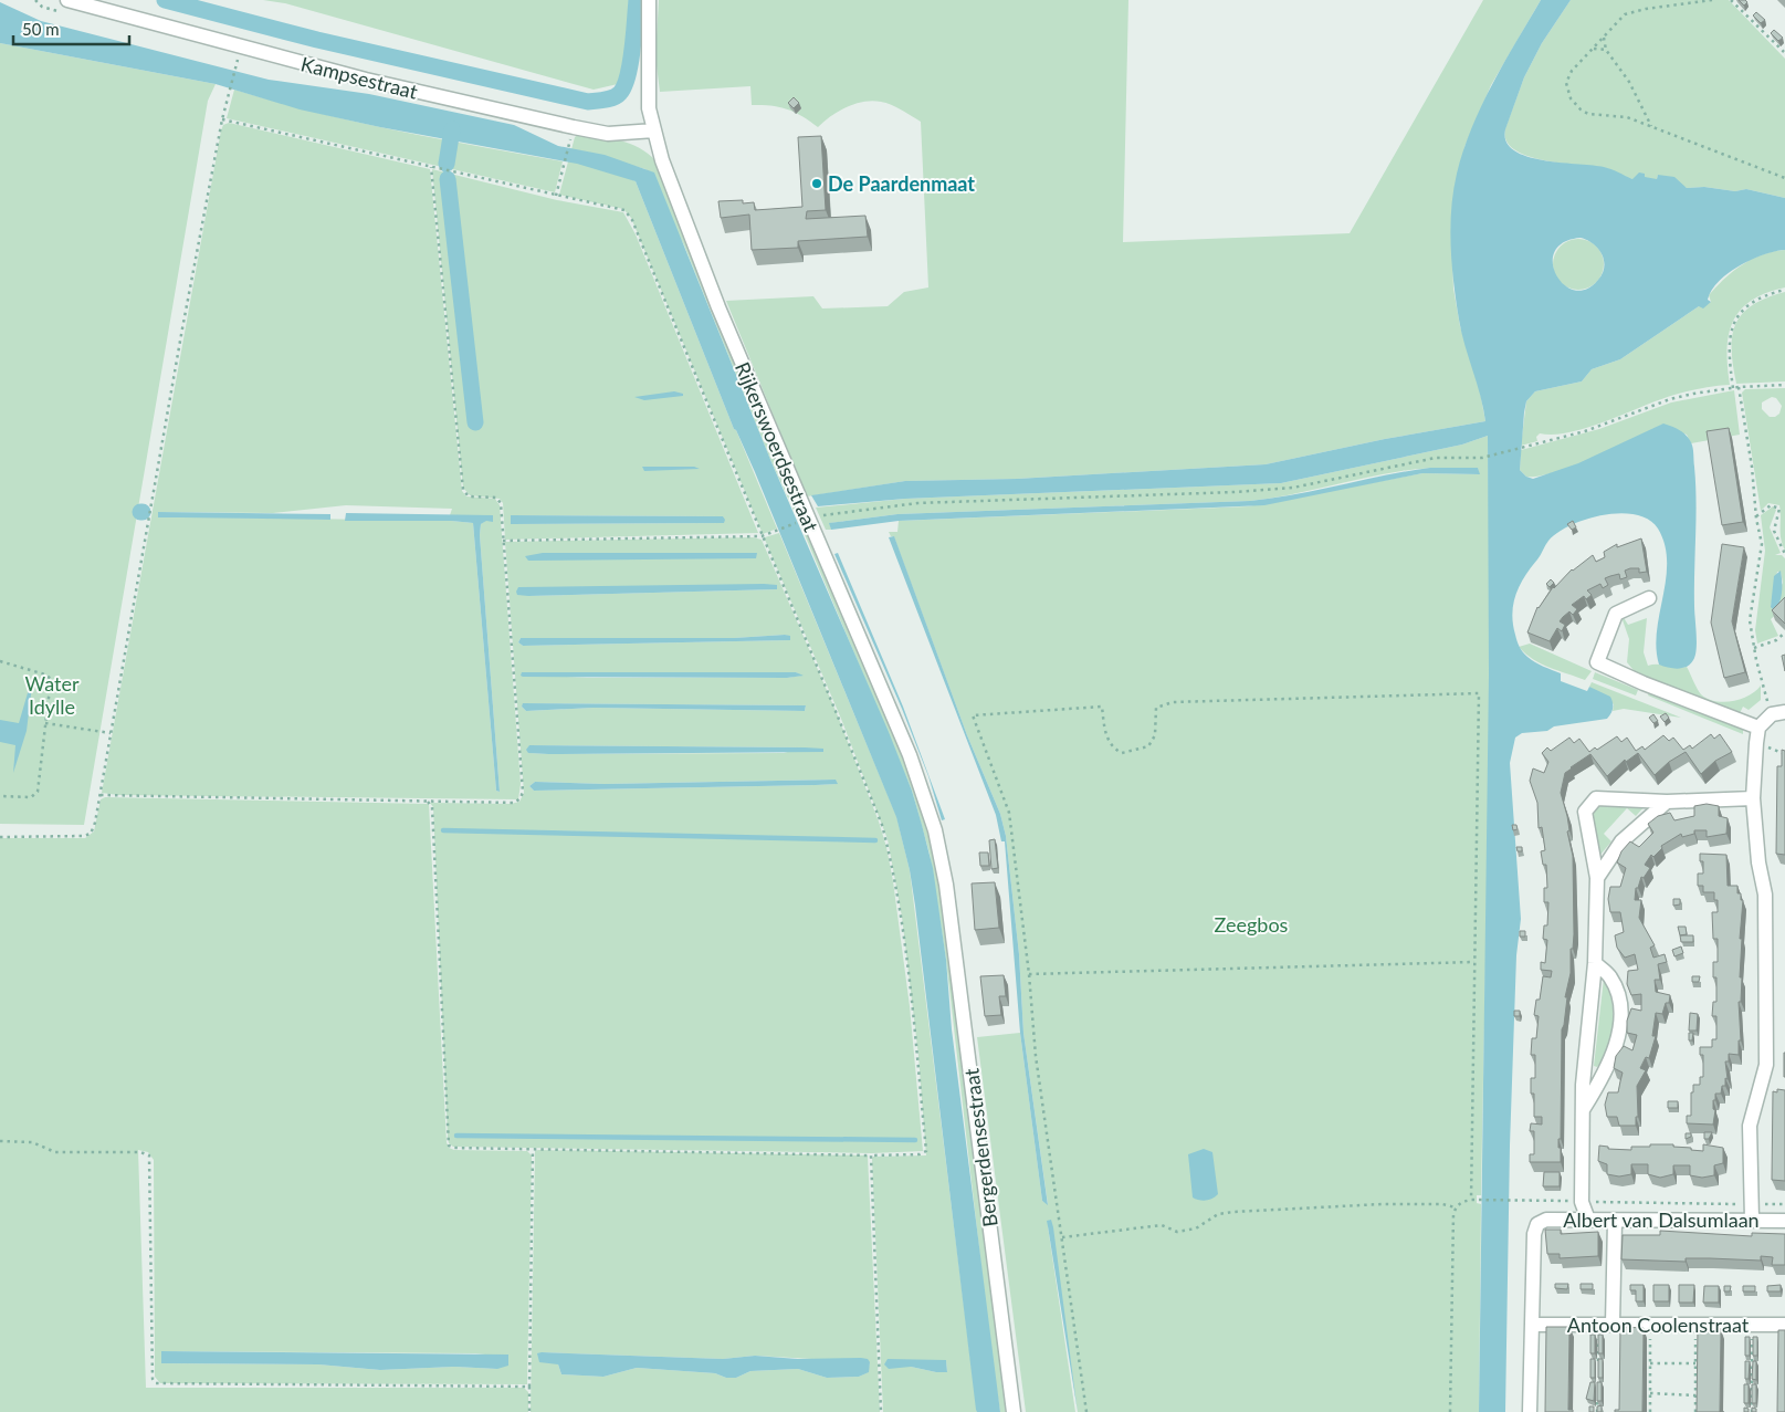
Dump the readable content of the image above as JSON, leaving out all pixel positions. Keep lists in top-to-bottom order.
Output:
{
  "streets": {
    "street": [
      "Kampsestraat",
      "Rijkerswoerdsestraat",
      "Bergerdensestraat",
      "Albert van Dalsumlaan",
      "Antoon Coolenstraat"
    ]
  },
  "crossings": [
    ["Kampsestraat", "Rijkerswoerdsestraat"],
    ["Rijkerswoerdsestraat", "Bergerdensestraat"],
    ["Albert van Dalsumlaan", "Antoon Coolenstraat"]
  ],
  "parks": ["Water Idylle", "Zeegbos"],
  "places": ["De Paardenmaat"],
  "scale_bar": "50 m"
}
